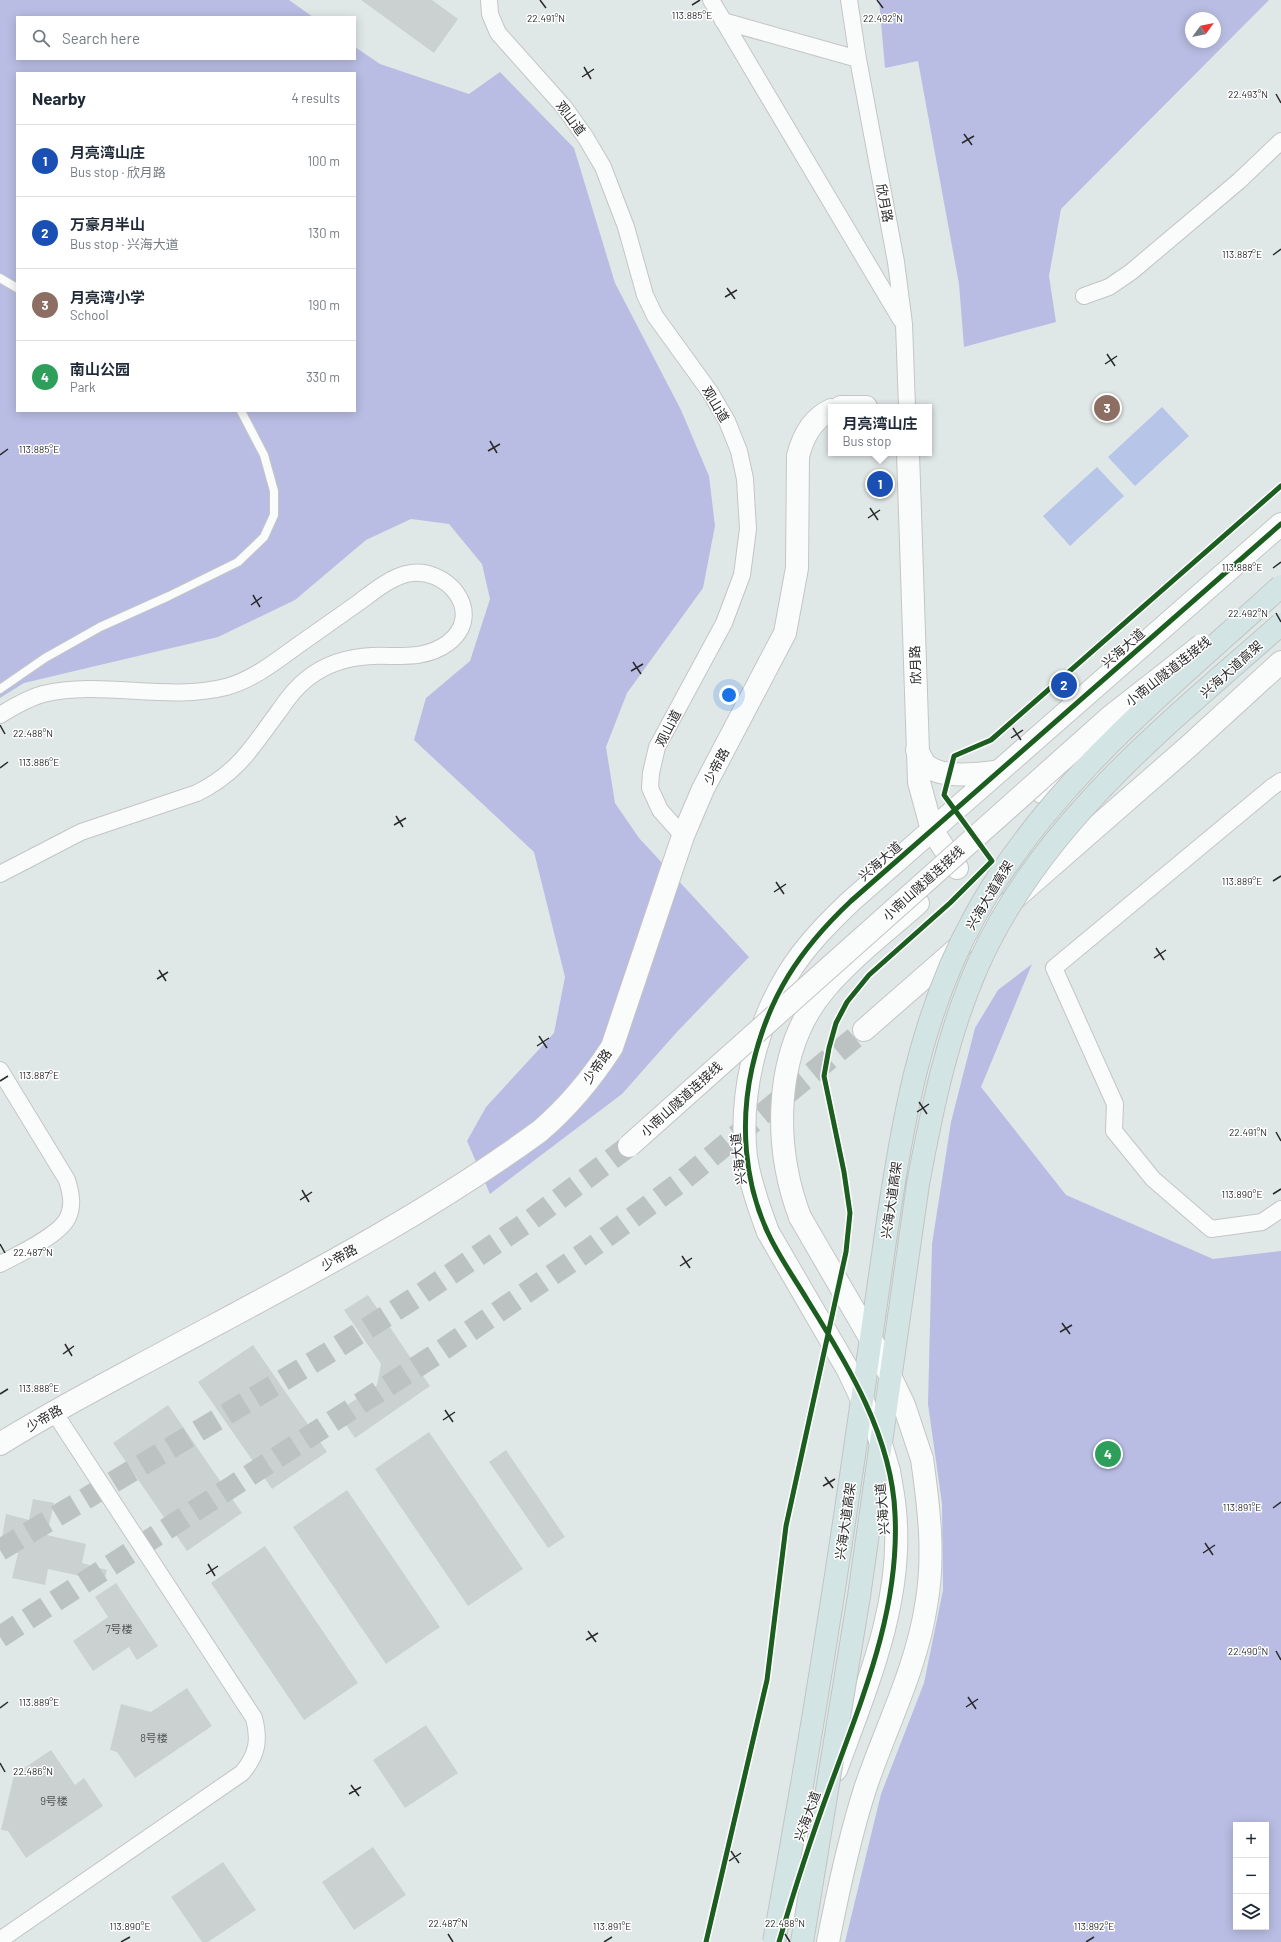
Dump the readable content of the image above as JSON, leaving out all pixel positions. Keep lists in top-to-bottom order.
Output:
{
  "streets": {
    "main road": ["兴海大道高架"],
    "street": [
      "观山道",
      "欣月路",
      "兴海大道",
      "小南山隧道连接线",
      "少帝路"
    ]
  },
  "crossings": [
    ["观山道", "少帝路"],
    ["欣月路", "兴海大道"],
    ["兴海大道高架", "小南山隧道连接线"]
  ],
  "house_numbers": ["7号楼", "8号楼", "9号楼"],
  "north": "top right",
  "page": {
    "search": "Search here",
    "heading": ["Nearby", "4 results"],
    "list": [
      {
        "mark": "1",
        "name": "月亮湾山庄",
        "note": "Bus stop · 欣月路",
        "value": "100 m"
      },
      {
        "mark": "2",
        "name": "万豪月半山",
        "note": "Bus stop · 兴海大道",
        "value": "130 m"
      },
      {
        "mark": "3",
        "name": "月亮湾小学",
        "note": "School",
        "value": "190 m"
      },
      {
        "mark": "4",
        "name": "南山公园",
        "note": "Park",
        "value": "330 m"
      }
    ],
    "pins": [
      "3",
      "1",
      "2",
      "4"
    ],
    "popup": ["月亮湾山庄", "Bus stop"],
    "map_buttons": ["+", "−"]
  },
  "coordinates": [
    "113.885°E",
    "22.491°N",
    "22.492°N",
    "22.493°N",
    "113.887°E",
    "113.888°E",
    "22.488°N",
    "113.886°E",
    "113.889°E",
    "113.890°E",
    "22.487°N",
    "113.891°E",
    "22.490°N",
    "22.486°N",
    "113.892°E"
  ]
}
